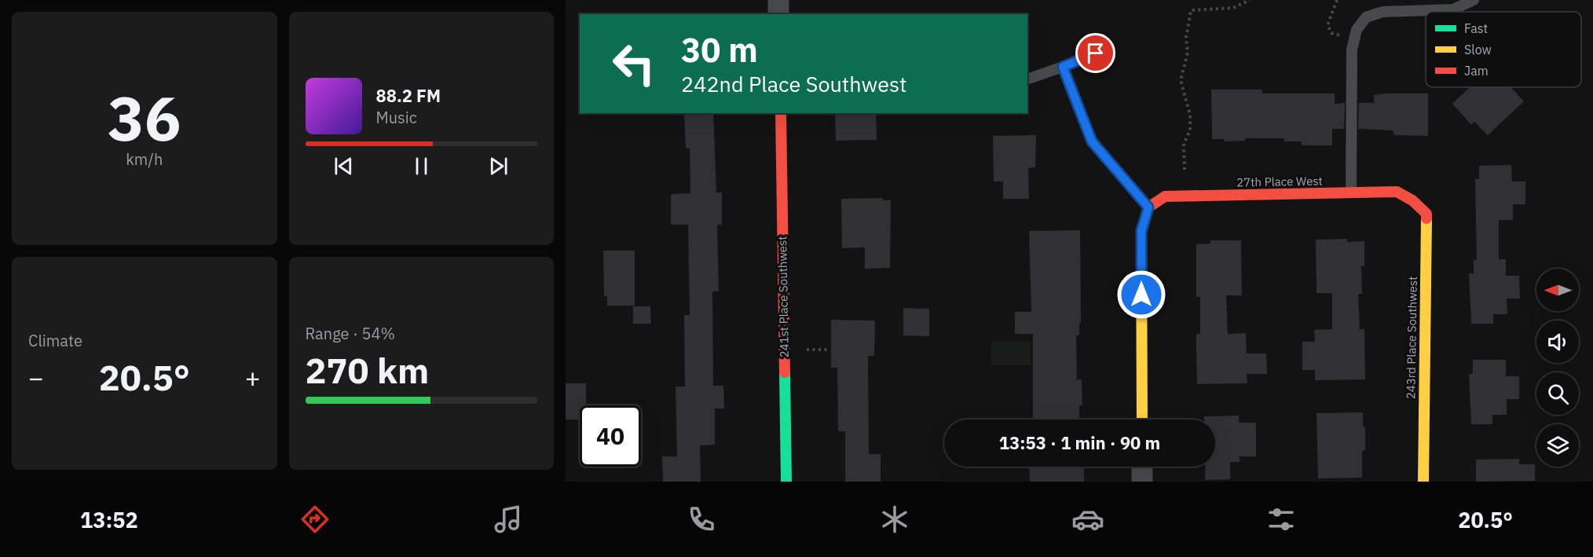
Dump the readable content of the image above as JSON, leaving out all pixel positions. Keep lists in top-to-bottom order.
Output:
{
  "streets": {
    "street": ["27th Place West", "241st Place Southwest", "243rd Place Southwest"]
  },
  "crossings": [
    ["27th Place West", "243rd Place Southwest"]
  ],
  "legend": ["Fast", "Slow", "Jam"],
  "north": "left",
  "page": {
    "tile": [
      ["36", "km/h"],
      "Climate",
      ["Range · 54%", "270 km"]
    ],
    "turn": ["30 m", "242nd Place Southwest"],
    "song": ["88.2 FM", "Music"],
    "heat": ["−", "20.5°", "+"],
    "limit": "40",
    "trip": "13:53 · 1 min · 90 m",
    "tabs": ["13:52", "20.5°"]
  }
}
